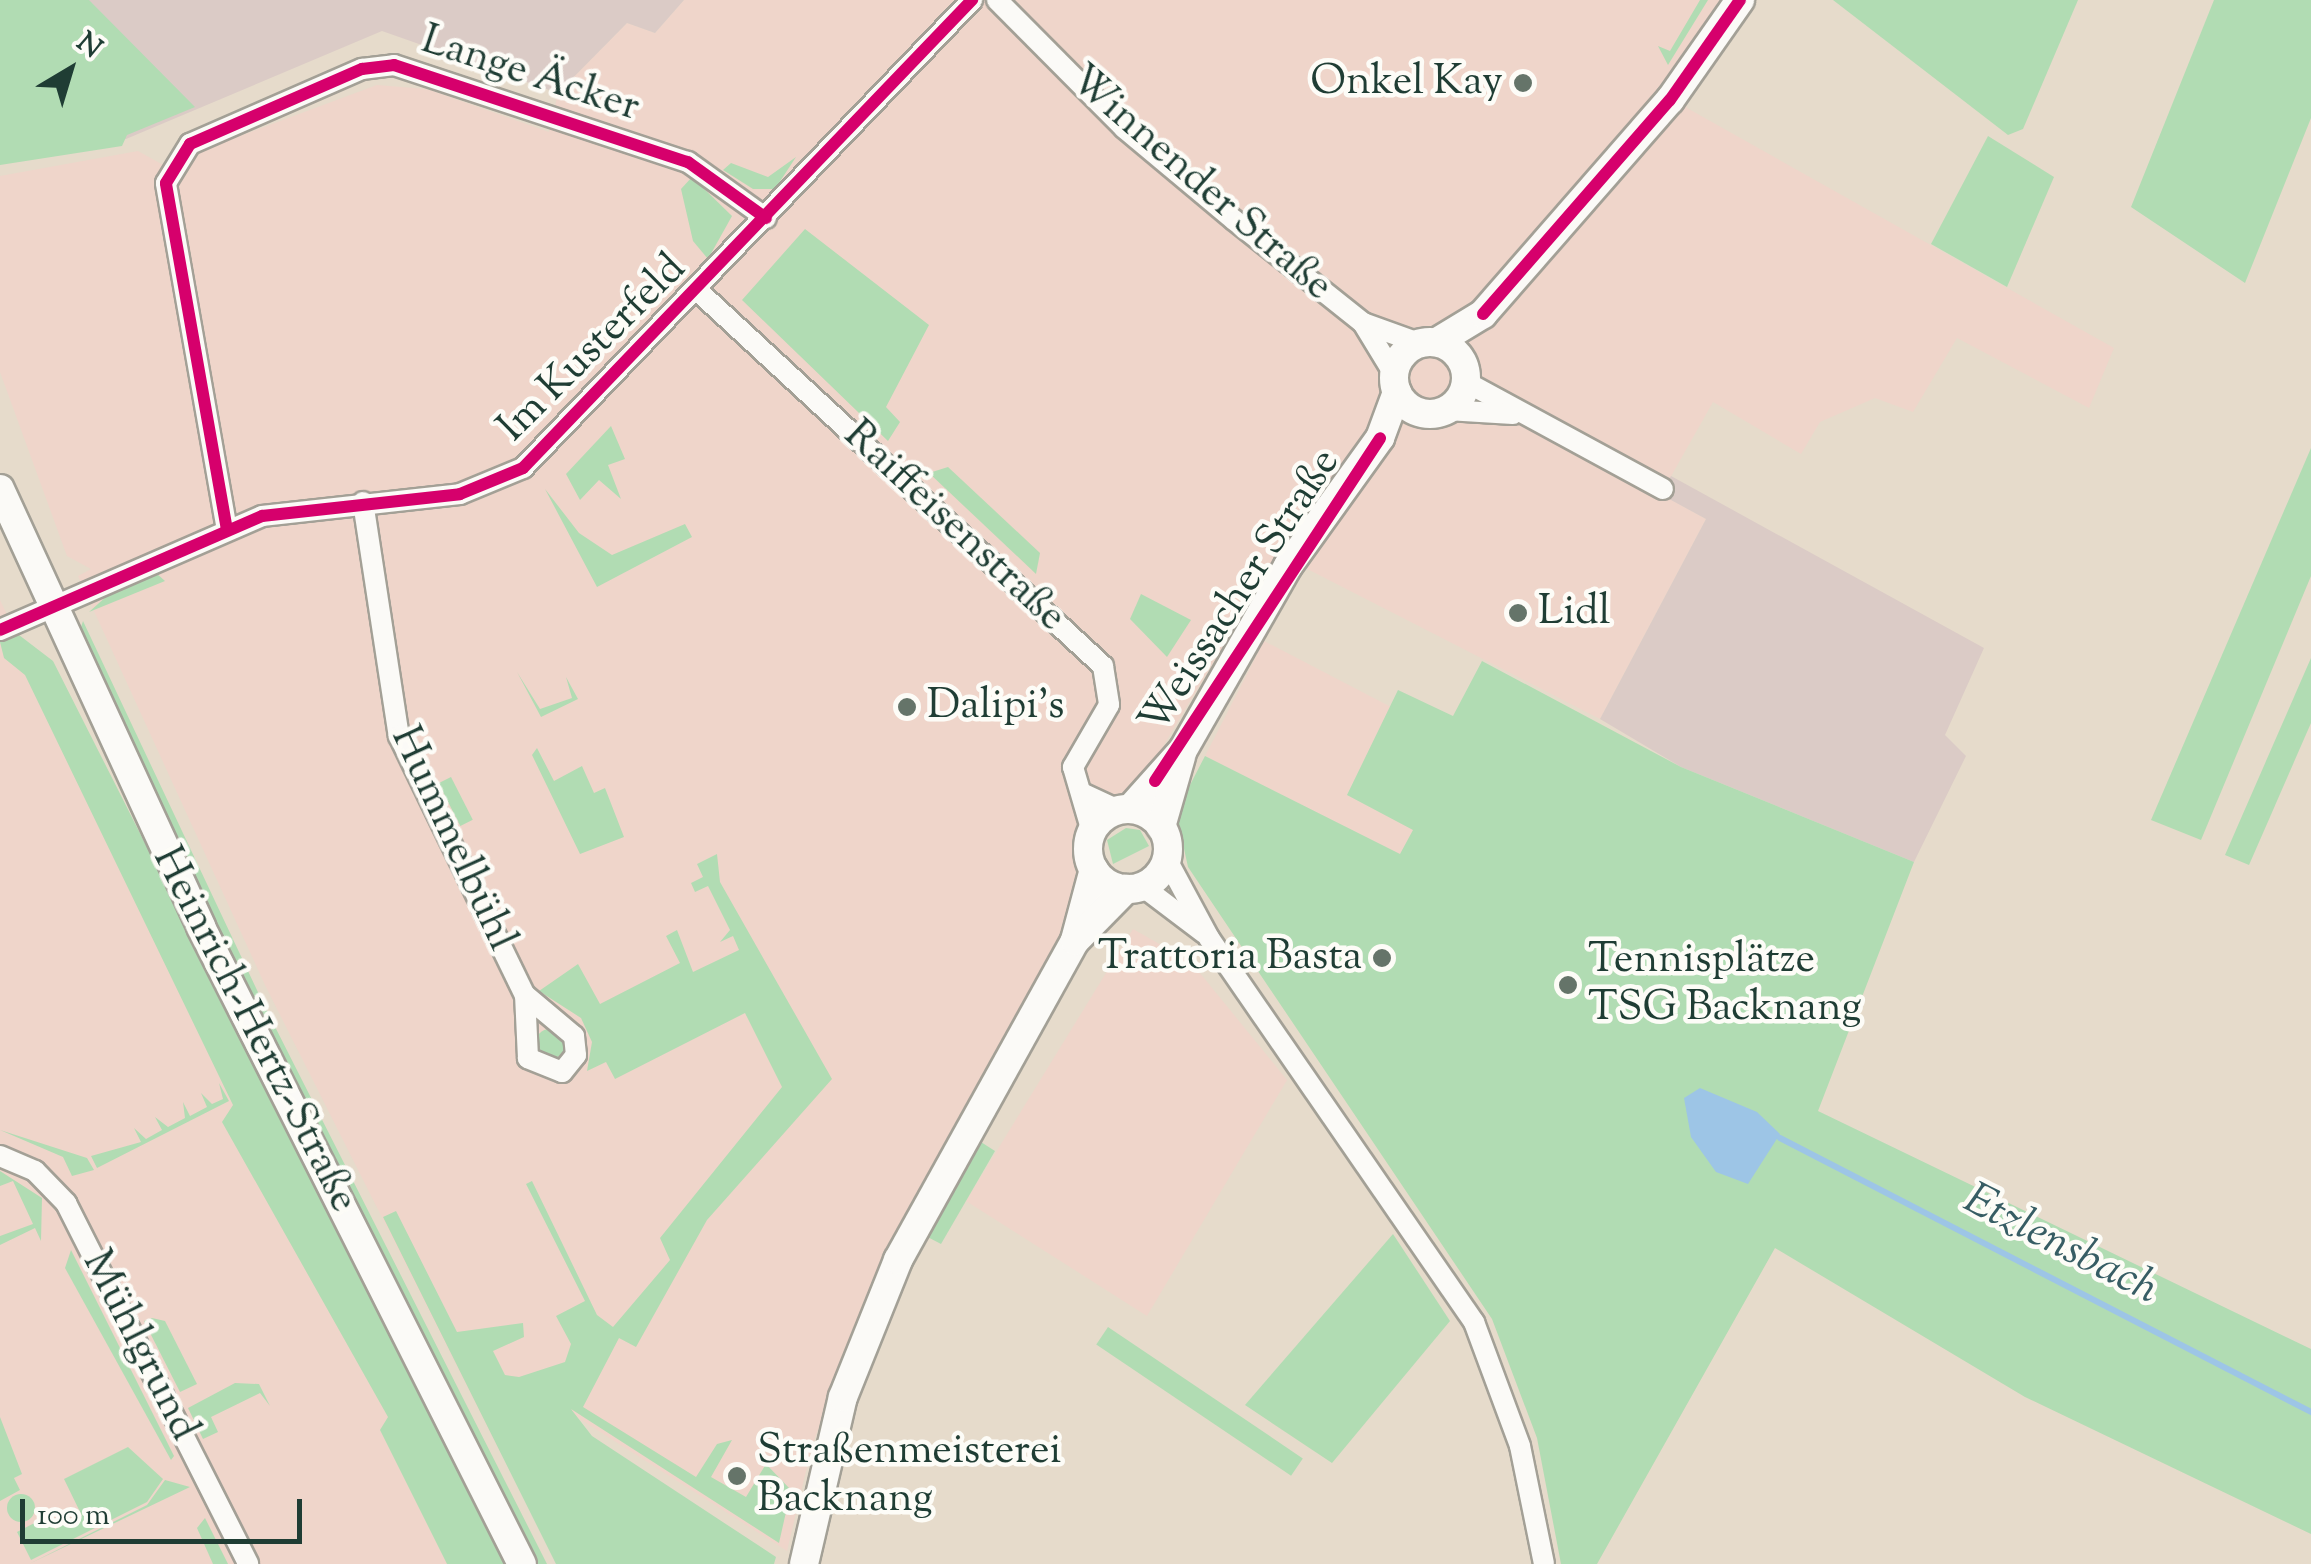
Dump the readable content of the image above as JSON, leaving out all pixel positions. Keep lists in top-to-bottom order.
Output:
{
  "streets": {
    "street": [
      "Lange Äcker",
      "Winnender Straße",
      "Im Kusterfeld",
      "Raiffeisenstraße",
      "Weissacher Straße",
      "Hummelbühl",
      "Heinrich-Hertz-Straße",
      "Mühlgrund"
    ]
  },
  "crossings": [
    ["Lange Äcker", "Im Kusterfeld"],
    ["Winnender Straße", "Weissacher Straße"],
    ["Im Kusterfeld", "Raiffeisenstraße"],
    ["Im Kusterfeld", "Hummelbühl"],
    ["Im Kusterfeld", "Heinrich-Hertz-Straße"],
    ["Raiffeisenstraße", "Weissacher Straße"]
  ],
  "water": ["Etzlensbach"],
  "places": [
    "Onkel Kay",
    "Lidl",
    "Dalipi's",
    "Trattoria Basta",
    "Tennisplätze TSG Backnang",
    "Straßenmeisterei Backnang"
  ],
  "scale_bar": "100 m",
  "north": "top right"
}
